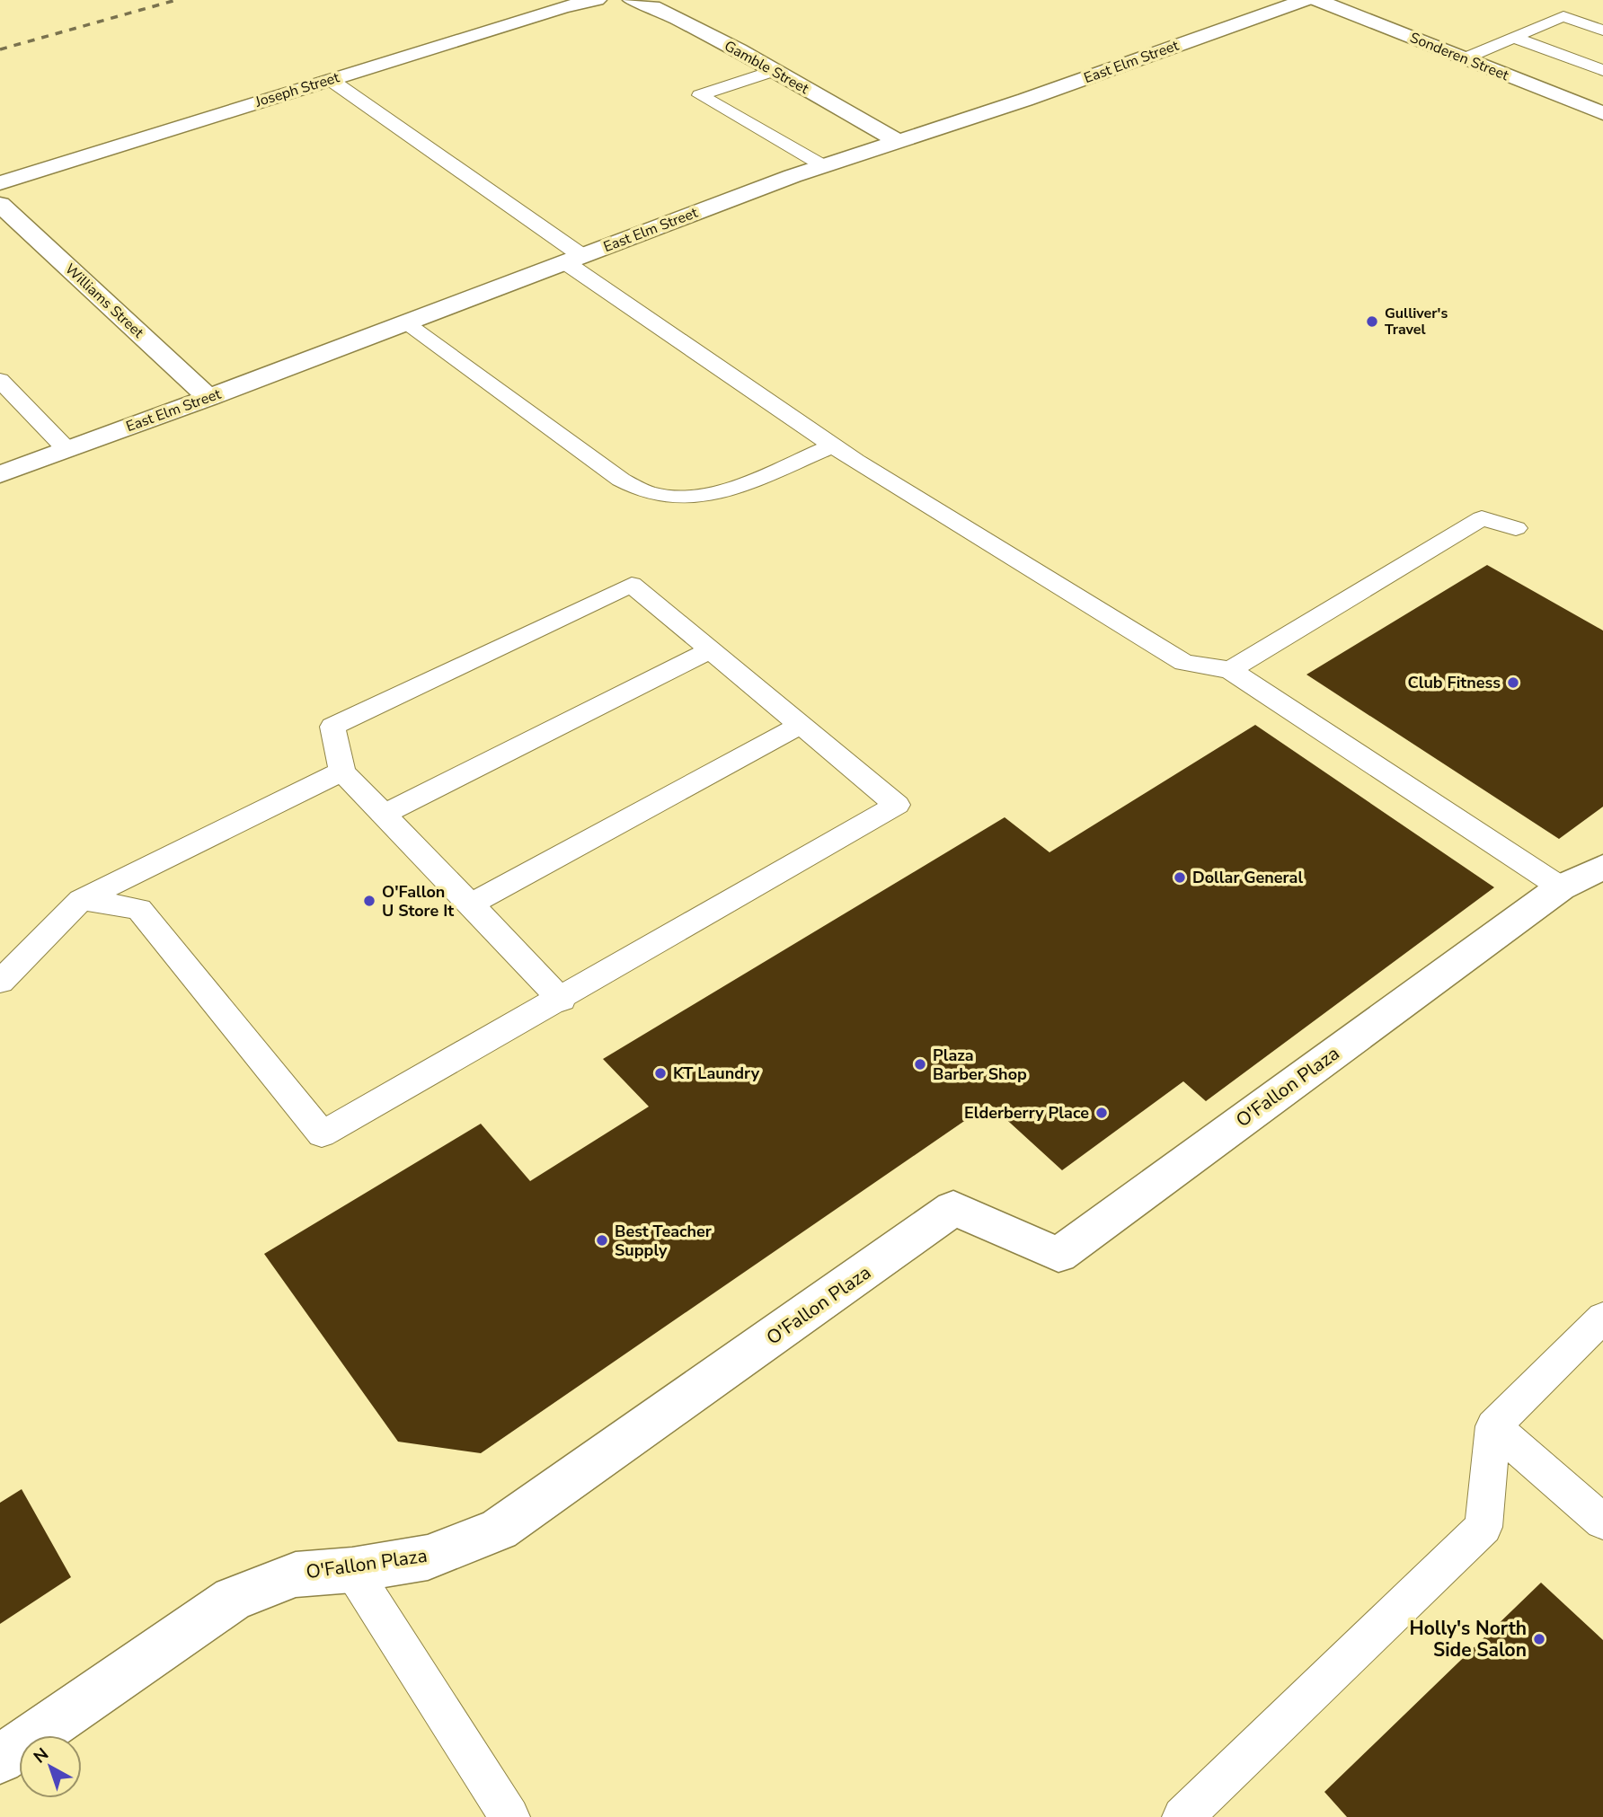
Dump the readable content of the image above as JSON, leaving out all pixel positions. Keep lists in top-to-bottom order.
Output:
{
  "streets": {
    "street": [
      "Sonderen Street",
      "East Elm Street",
      "Gamble Street",
      "Joseph Street",
      "Williams Street",
      "O'Fallon Plaza"
    ]
  },
  "crossings": [
    ["East Elm Street", "Gamble Street"],
    ["East Elm Street", "Williams Street"]
  ],
  "places": [
    "Gulliver's Travel",
    "Club Fitness",
    "Dollar General",
    "O'Fallon U Store It",
    "Plaza Barber Shop",
    "KT Laundry",
    "Elderberry Place",
    "Best Teacher Supply",
    "Holly's North Side Salon"
  ],
  "north": "top left"
}
